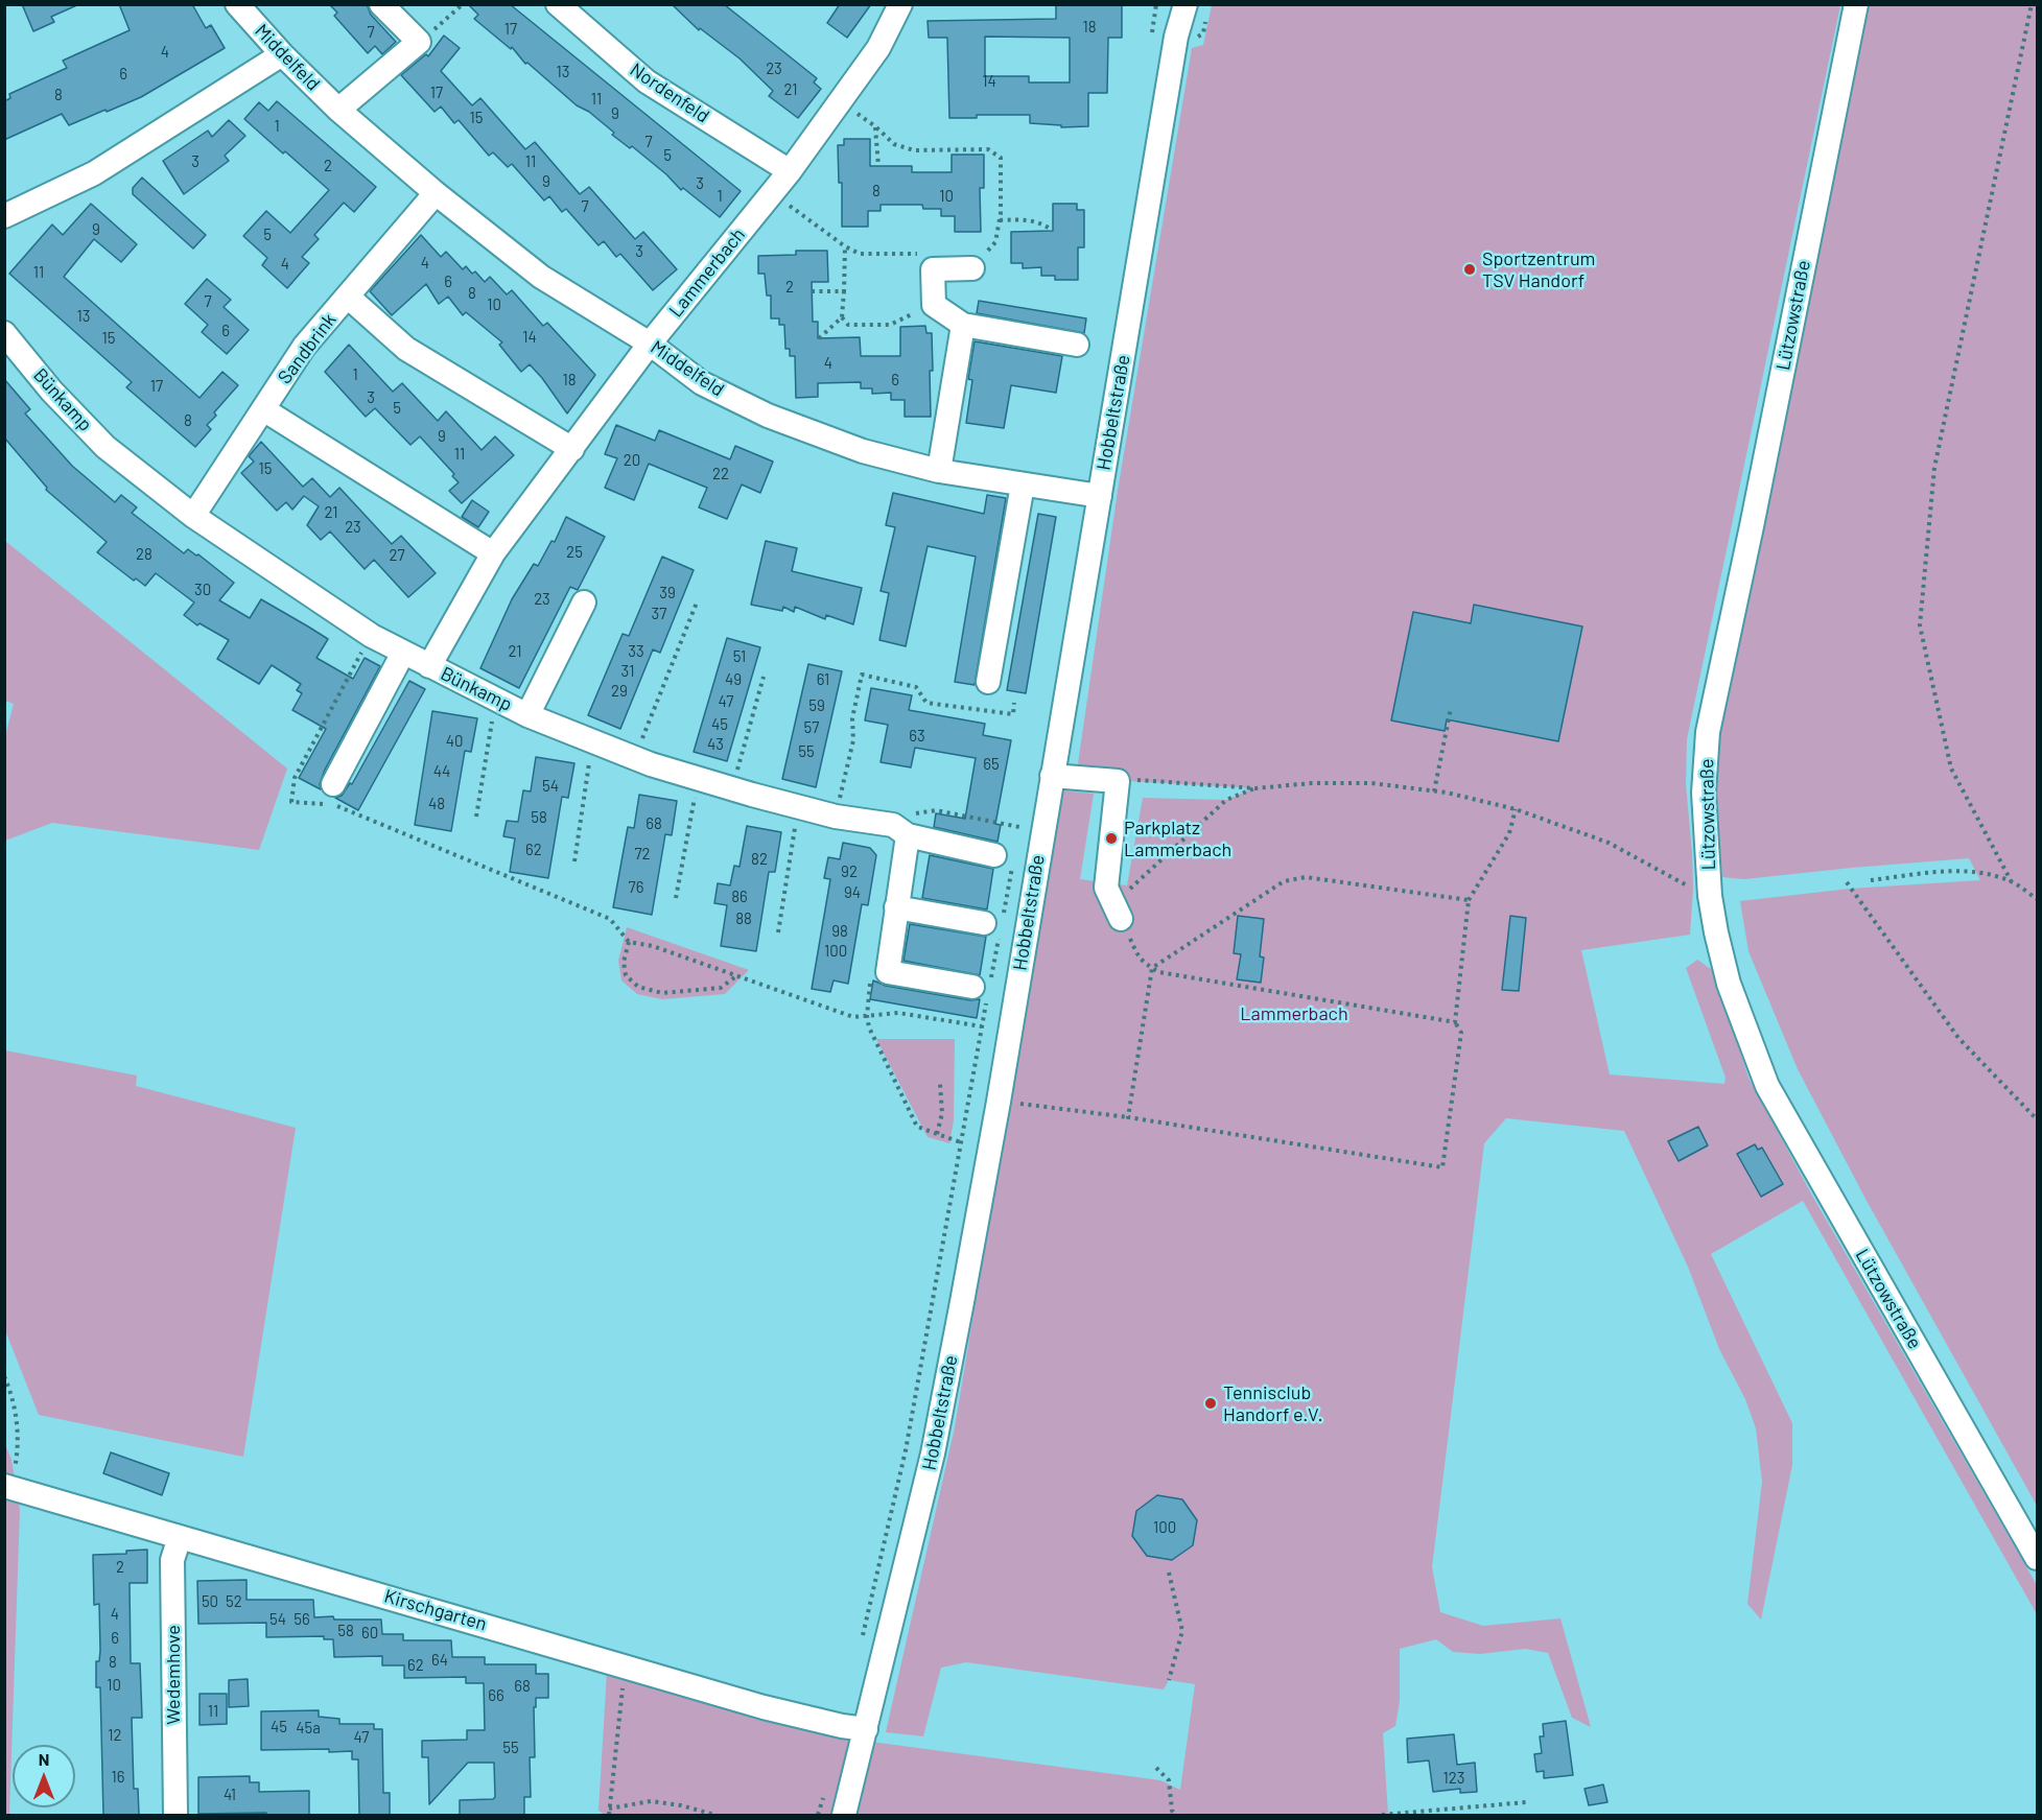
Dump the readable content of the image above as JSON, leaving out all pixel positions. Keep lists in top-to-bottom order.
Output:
{
  "streets": {
    "street": [
      "Middelfeld",
      "Nordenfeld",
      "Lammerbach",
      "Lützowstraße",
      "Sandbrink",
      "Bünkamp",
      "Hobbeltstraße",
      "Kirschgarten",
      "Wedemhove"
    ]
  },
  "crossings": [
    ["Middelfeld", "Lammerbach"],
    ["Middelfeld", "Sandbrink"],
    ["Middelfeld", "Hobbeltstraße"],
    ["Nordenfeld", "Lammerbach"],
    ["Lammerbach", "Bünkamp"],
    ["Sandbrink", "Bünkamp"],
    ["Hobbeltstraße", "Kirschgarten"],
    ["Kirschgarten", "Wedemhove"]
  ],
  "parks": ["Lammerbach"],
  "places": ["Sportzentrum TSV Handorf", "Parkplatz Lammerbach", "Tennisclub Handorf e.V."],
  "house_numbers": [
    "18",
    "17",
    "7",
    "4",
    "23",
    "13",
    "6",
    "14",
    "21",
    "17",
    "8",
    "11",
    "9",
    "15",
    "1",
    "7",
    "5",
    "3",
    "11",
    "2",
    "9",
    "3",
    "8",
    "1",
    "10",
    "7",
    "9",
    "5",
    "3",
    "4",
    "4",
    "11",
    "6",
    "2",
    "8",
    "7",
    "10",
    "13",
    "6",
    "14",
    "15",
    "4",
    "1",
    "18",
    "6",
    "17",
    "3",
    "5",
    "8",
    "9",
    "11",
    "20",
    "15",
    "22",
    "21",
    "23",
    "25",
    "28",
    "27",
    "30",
    "39",
    "23",
    "37",
    "21",
    "33",
    "51",
    "31",
    "49",
    "61",
    "29",
    "47",
    "59",
    "45",
    "57",
    "63",
    "40",
    "43",
    "55",
    "65",
    "44",
    "54",
    "48",
    "58",
    "68",
    "62",
    "72",
    "82",
    "92",
    "76",
    "94",
    "86",
    "88",
    "98",
    "100",
    "100",
    "2",
    "50",
    "52",
    "4",
    "54",
    "56",
    "58",
    "60",
    "6",
    "64",
    "8",
    "62",
    "10",
    "68",
    "66",
    "11",
    "45",
    "45a",
    "12",
    "47",
    "55",
    "16",
    "123",
    "41"
  ],
  "north": "top"
}
